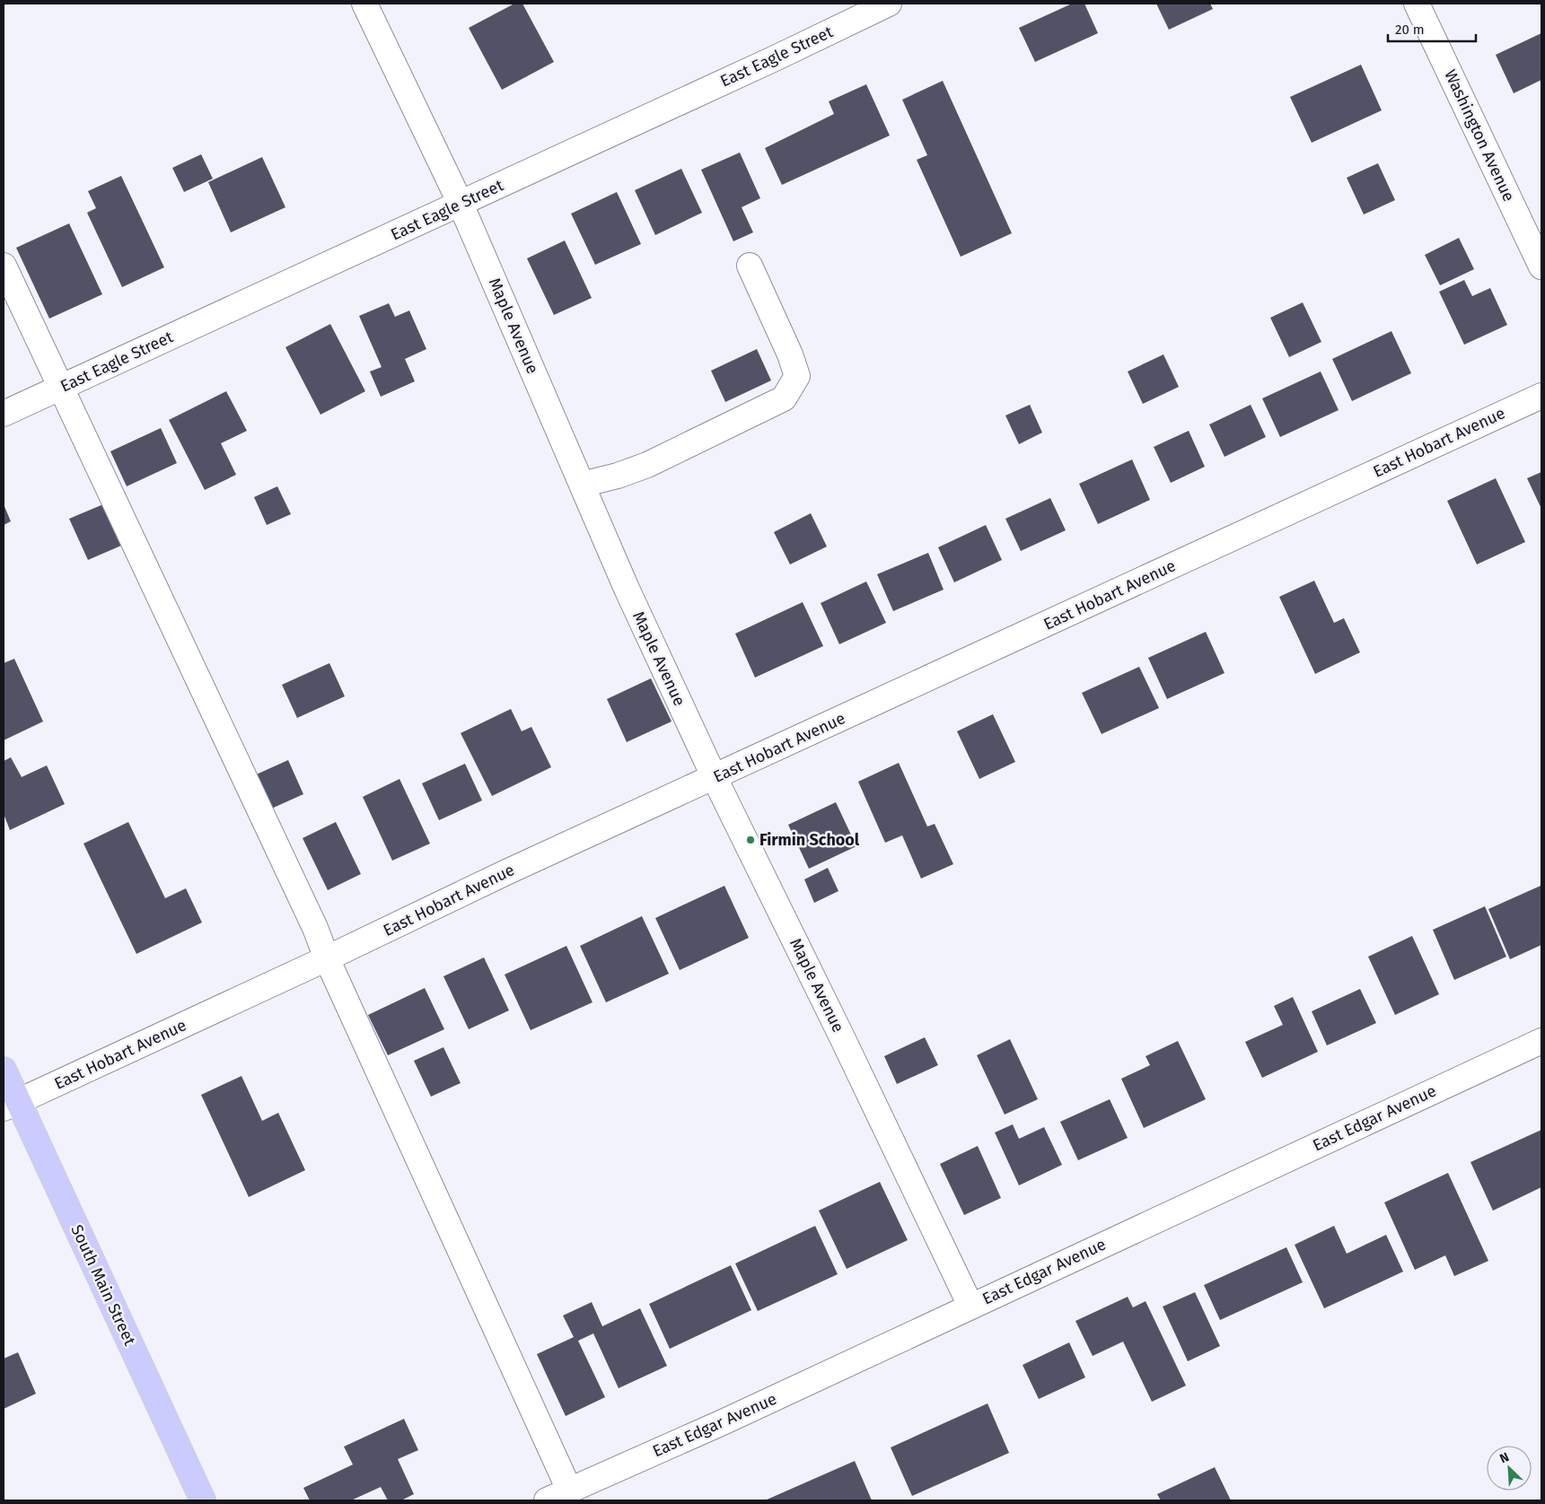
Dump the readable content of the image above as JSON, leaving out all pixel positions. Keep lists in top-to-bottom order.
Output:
{
  "streets": {
    "main road": ["South Main Street"],
    "street": [
      "East Eagle Street",
      "Washington Avenue",
      "Maple Avenue",
      "East Hobart Avenue",
      "East Edgar Avenue"
    ]
  },
  "crossings": [
    ["East Eagle Street", "Maple Avenue"],
    ["Maple Avenue", "East Hobart Avenue"],
    ["Maple Avenue", "East Edgar Avenue"],
    ["East Hobart Avenue", "South Main Street"]
  ],
  "places": ["Firmin School"],
  "scale_bar": "20 m",
  "north": "top left"
}
